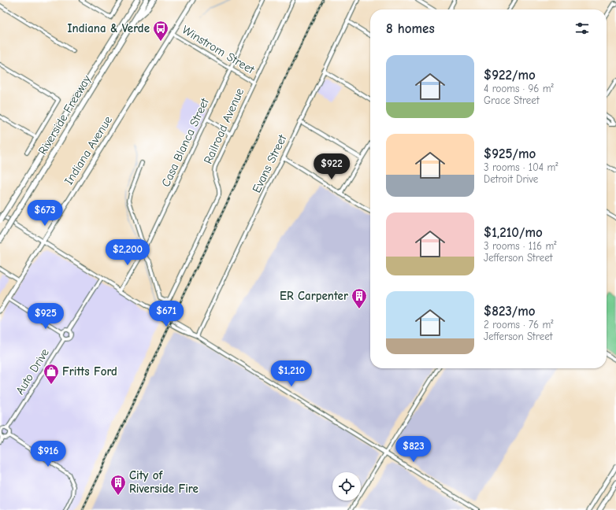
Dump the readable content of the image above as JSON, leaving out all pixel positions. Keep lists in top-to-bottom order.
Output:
{
  "streets": {
    "highway": ["Riverside Freeway"],
    "main road": ["Indiana Avenue"],
    "street": [
      "Winstrom Street",
      "Railroad Avenue",
      "Casa Blanca Street",
      "Evans Street",
      "Auto Drive"
    ]
  },
  "crossings": [
    ["Winstrom Street", "Railroad Avenue"],
    ["Winstrom Street", "Casa Blanca Street"],
    ["Winstrom Street", "Indiana Avenue"],
    ["Railroad Avenue", "Casa Blanca Street"]
  ],
  "places": {
    "bus stop": ["Indiana & Verde"],
    "building": ["ER Carpenter", "City of Riverside Fire"],
    "shop": ["Fritts Ford"]
  },
  "page": {
    "heading": "8 homes",
    "list": [
      {
        "name": "$922/mo",
        "note": "4 rooms · 96 m² · Grace Street"
      },
      {
        "name": "$925/mo",
        "note": "3 rooms · 104 m² · Detroit Drive"
      },
      {
        "name": "$1,210/mo",
        "note": "3 rooms · 116 m² · Jefferson Street"
      },
      {
        "name": "$823/mo",
        "note": "2 rooms · 76 m² · Jefferson Street"
      }
    ],
    "price": [
      "$922",
      "$673",
      "$2,200",
      "$671",
      "$925",
      "$1,210",
      "$823",
      "$916"
    ]
  }
}
